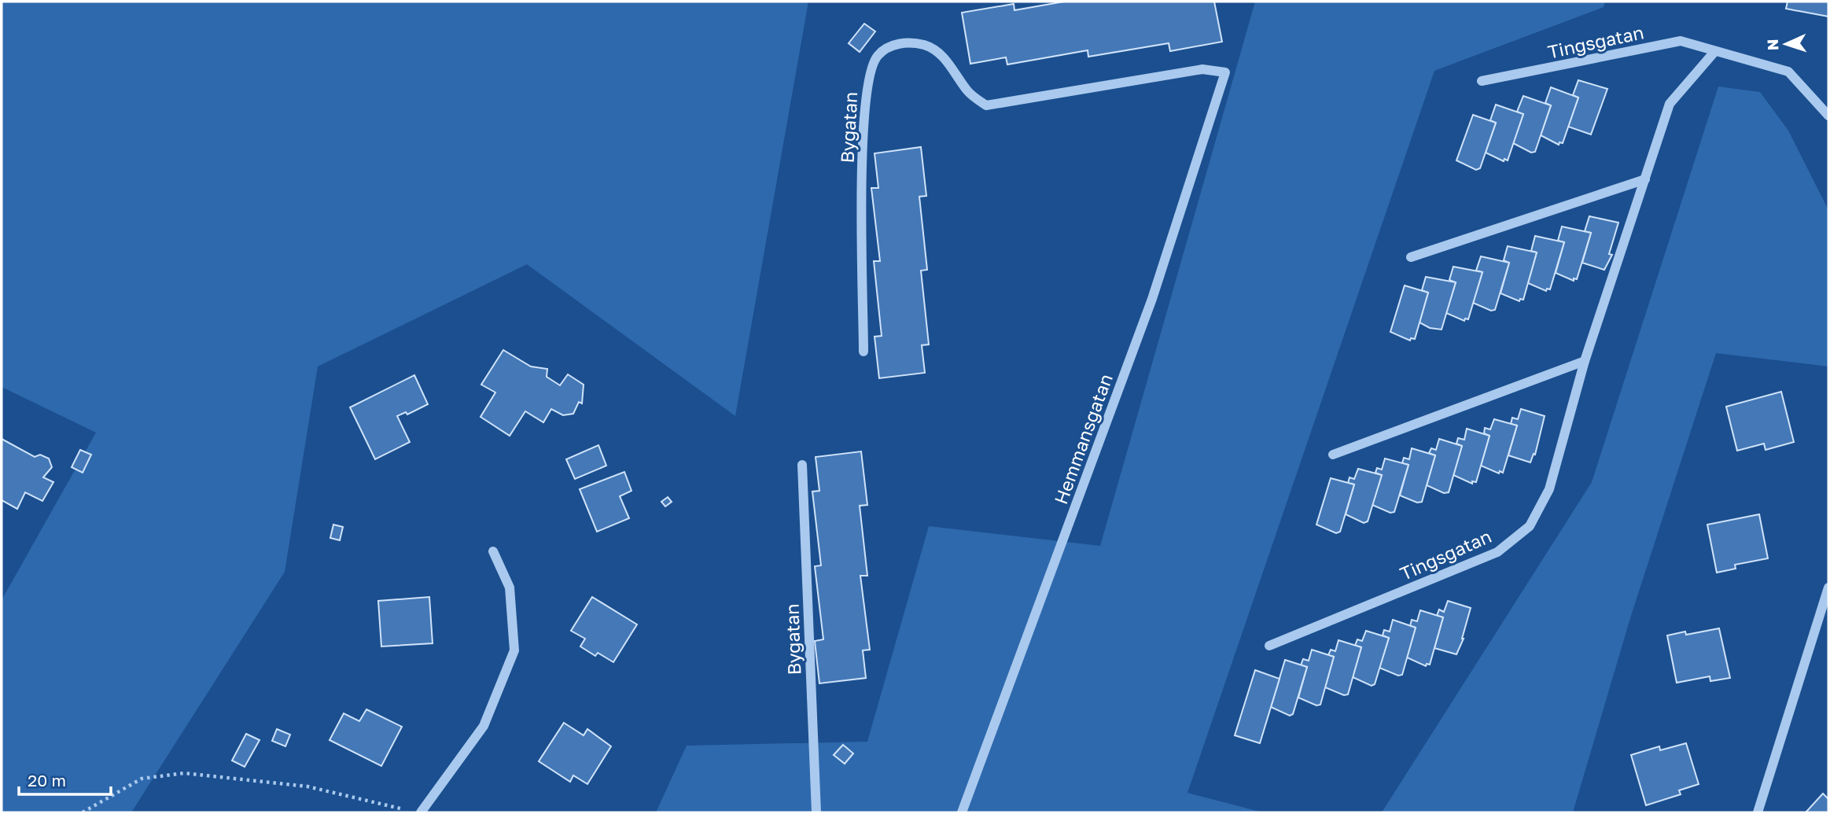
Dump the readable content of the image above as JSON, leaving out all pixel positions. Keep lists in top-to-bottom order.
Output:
{
  "streets": {
    "street": ["Tingsgatan", "Bygatan", "Hemmansgatan"]
  },
  "crossings": [
    ["Bygatan", "Hemmansgatan"]
  ],
  "scale_bar": "20 m",
  "north": "left"
}
